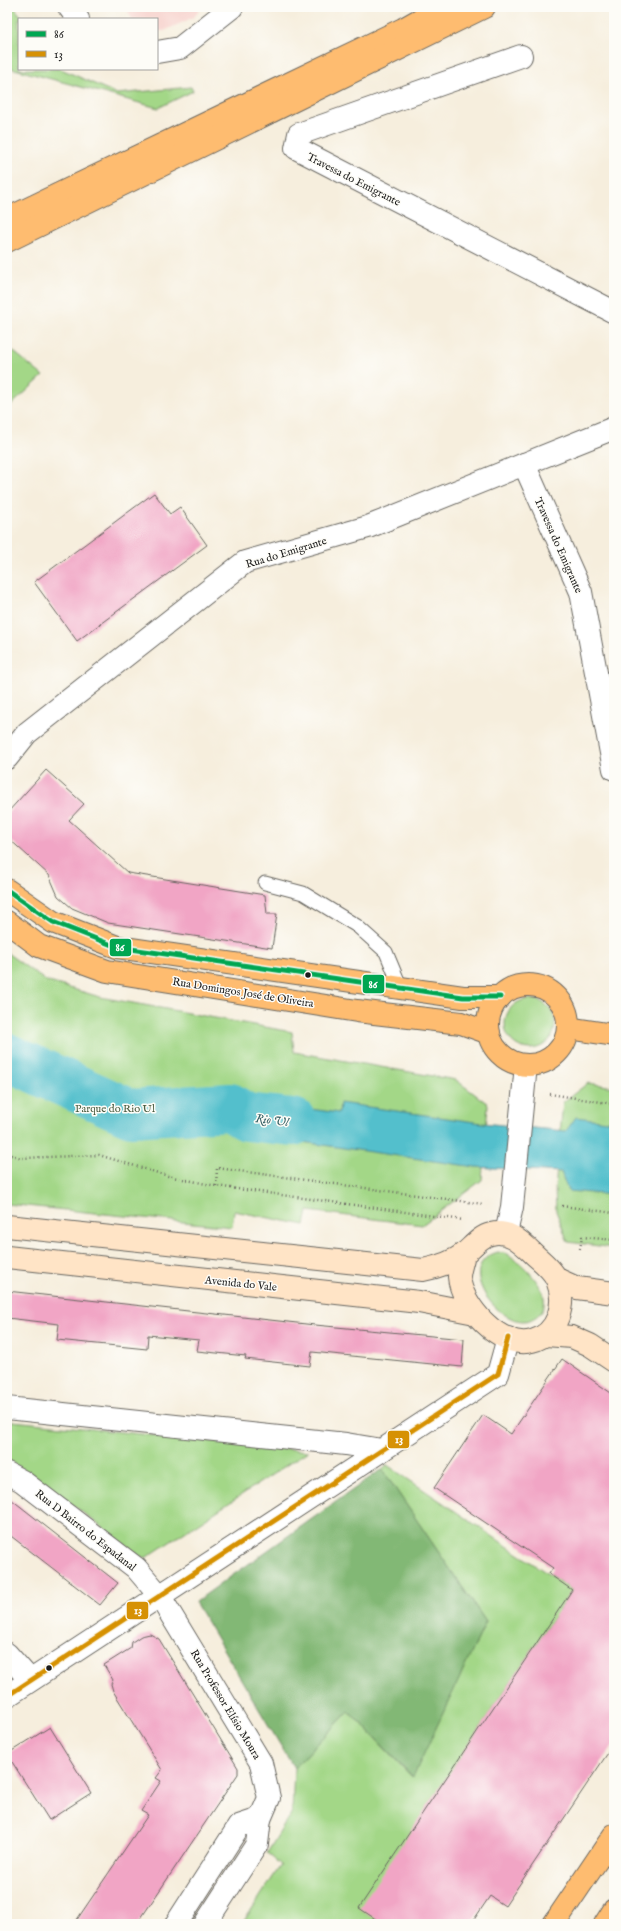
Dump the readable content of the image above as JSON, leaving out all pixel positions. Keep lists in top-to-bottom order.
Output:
{
  "streets": {
    "main road": ["Rua Domingos José de Oliveira", "Avenida do Vale"],
    "street": [
      "Travessa do Emigrante",
      "Rua do Emigrante",
      "Rua D Bairro do Espadanal",
      "Rua Professor Elísio Moura"
    ]
  },
  "crossings": [
    ["Travessa do Emigrante", "Rua do Emigrante"],
    ["Rua D Bairro do Espadanal", "Rua Professor Elísio Moura"]
  ],
  "water": ["Rio Ul"],
  "parks": ["Parque do Rio Ul"],
  "lines": ["transit line 86", "transit line 13"],
  "legend": ["86", "13"]
}
